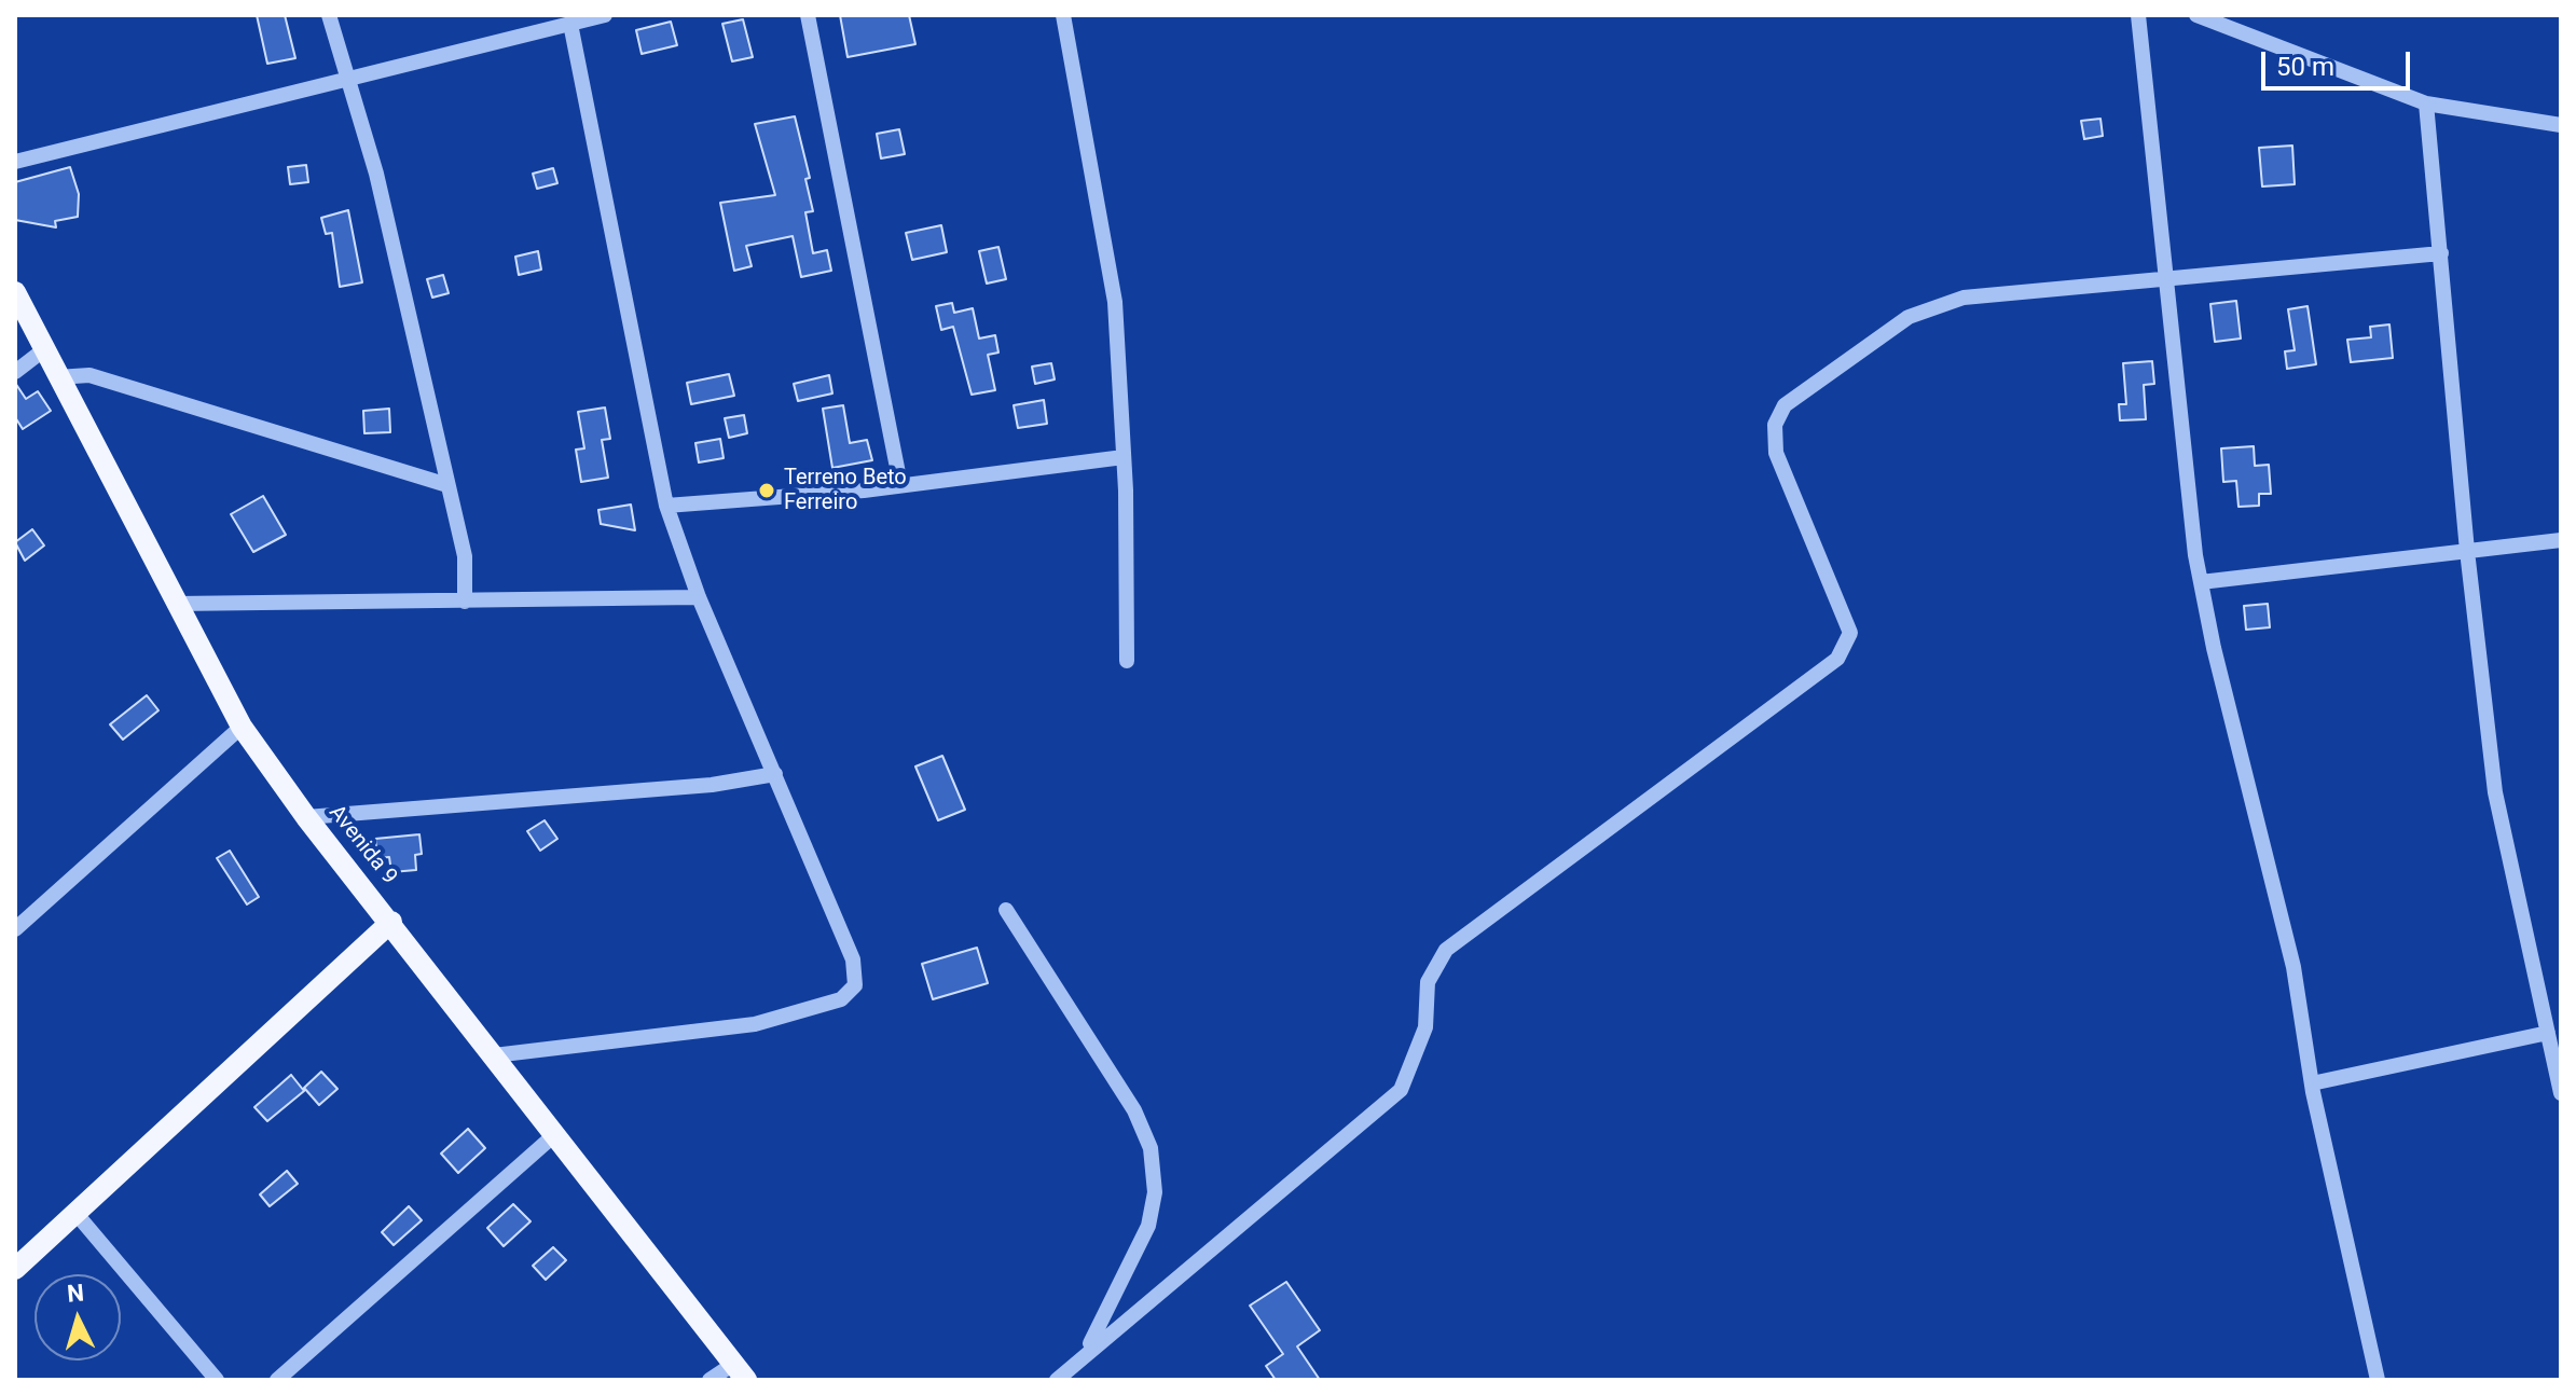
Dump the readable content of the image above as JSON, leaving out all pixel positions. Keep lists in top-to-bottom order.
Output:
{
  "streets": {
    "main road": ["Avenida 9"]
  },
  "places": ["Terreno Beto Ferreiro"],
  "scale_bar": "50 m",
  "north": "top"
}
